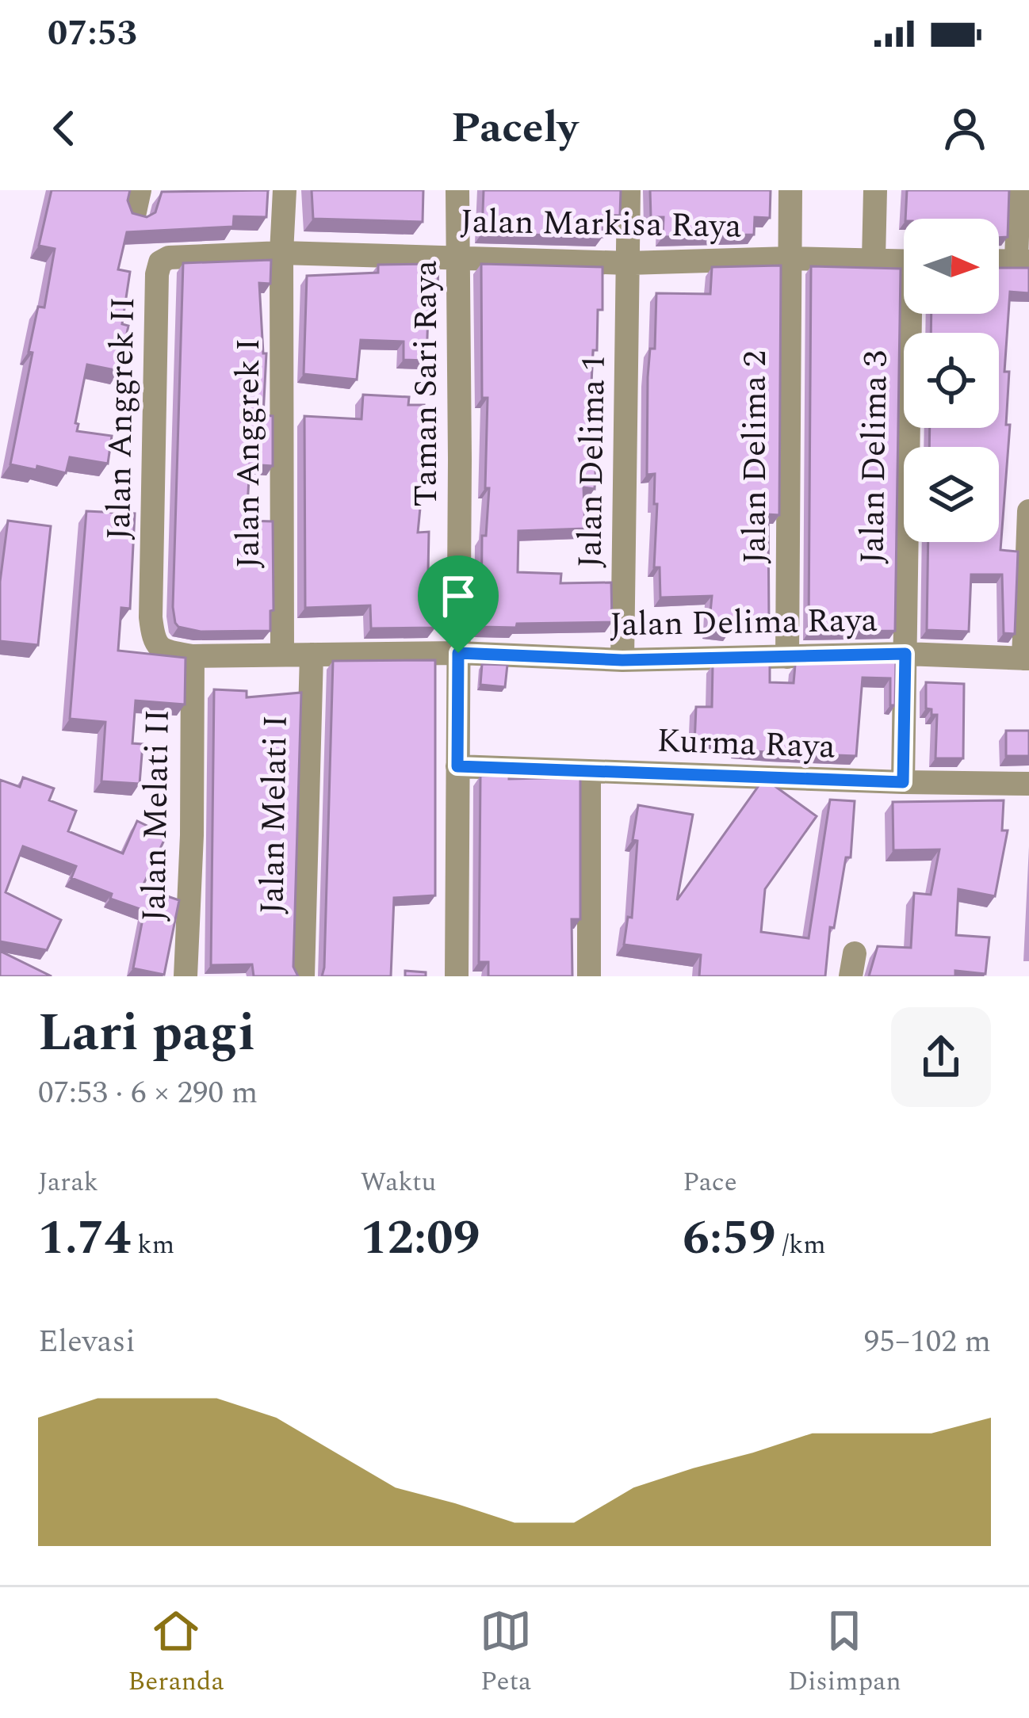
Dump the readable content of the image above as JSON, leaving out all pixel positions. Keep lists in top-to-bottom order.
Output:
{
  "streets": {
    "street": [
      "Jalan Markisa Raya",
      "Taman Sari Raya",
      "Jalan Anggrek II",
      "Jalan Anggrek I",
      "Jalan Delima 2",
      "Jalan Delima 3",
      "Jalan Delima 1",
      "Jalan Delima Raya",
      "Kurma Raya",
      "Jalan Melati I",
      "Jalan Melati II"
    ]
  },
  "crossings": [
    ["Jalan Markisa Raya", "Taman Sari Raya"],
    ["Jalan Markisa Raya", "Jalan Anggrek II"],
    ["Jalan Markisa Raya", "Jalan Anggrek I"],
    ["Jalan Markisa Raya", "Jalan Delima 2"],
    ["Jalan Markisa Raya", "Jalan Delima 1"],
    ["Taman Sari Raya", "Jalan Delima Raya"],
    ["Taman Sari Raya", "Kurma Raya"],
    ["Jalan Anggrek II", "Jalan Anggrek I"],
    ["Jalan Anggrek II", "Jalan Delima Raya"],
    ["Jalan Anggrek II", "Jalan Melati II"],
    ["Jalan Anggrek I", "Jalan Delima Raya"],
    ["Jalan Delima 2", "Jalan Delima Raya"],
    ["Jalan Delima 3", "Jalan Delima Raya"],
    ["Jalan Delima 1", "Jalan Delima Raya"],
    ["Jalan Delima Raya", "Jalan Melati I"],
    ["Jalan Delima Raya", "Jalan Melati II"]
  ],
  "north": "right",
  "page": {
    "status": "07:53",
    "header": "Pacely",
    "heading": ["Lari pagi", "07:53 · 6 × 290 m"],
    "stats": [
      ["Jarak", "1.74 km"],
      ["Waktu", "12:09"],
      ["Pace", "6:59 /km"]
    ],
    "chart": ["Elevasi", "95–102 m"],
    "tabs": ["Beranda", "Peta", "Disimpan"]
  }
}
